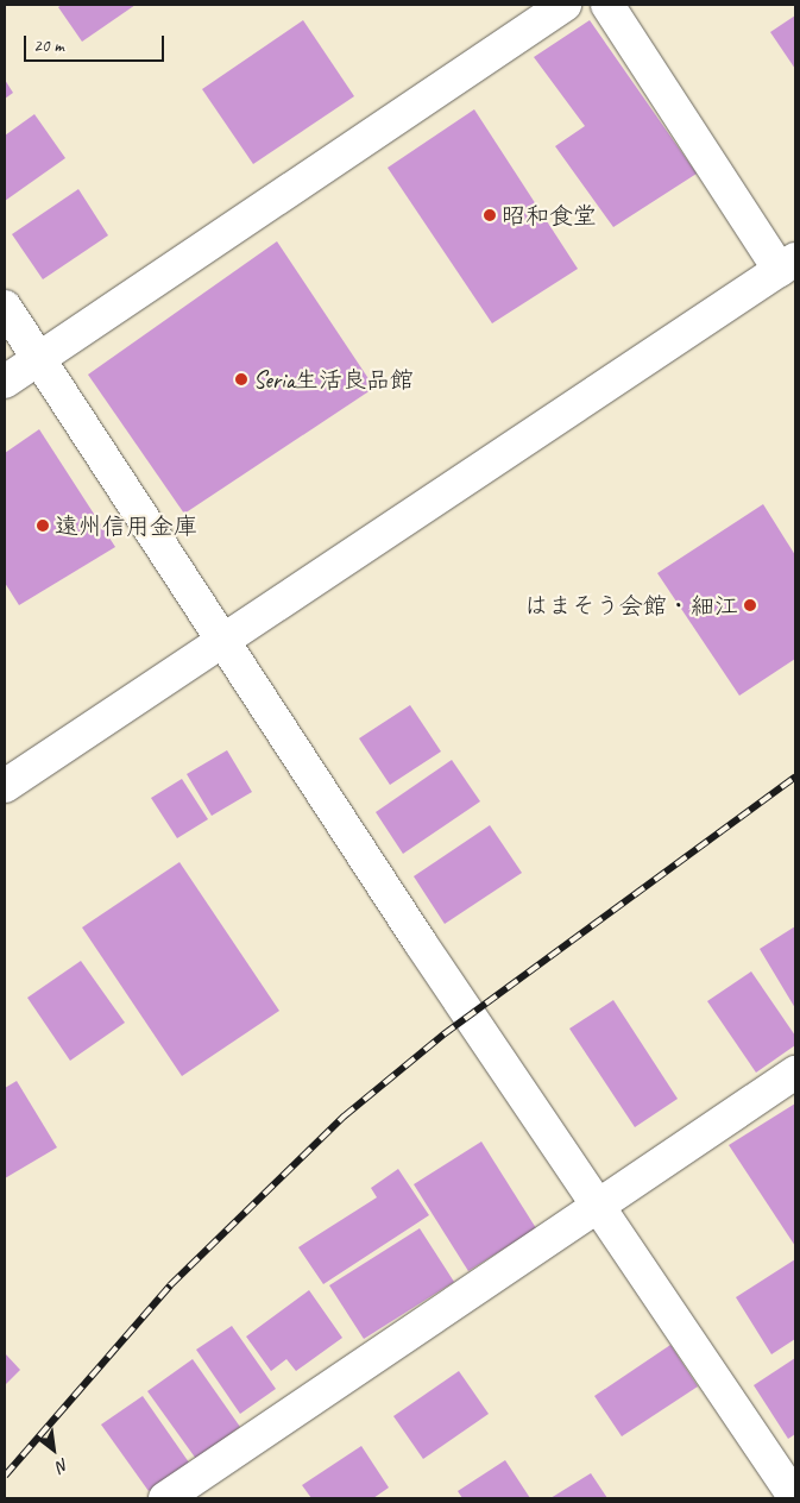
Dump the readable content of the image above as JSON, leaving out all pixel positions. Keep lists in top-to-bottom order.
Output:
{
  "places": [
    "昭和食堂",
    "Seria生活良品館",
    "遠州信用金庫",
    "はまそう会館・細江"
  ],
  "scale_bar": "20 m",
  "north": "bottom right"
}
